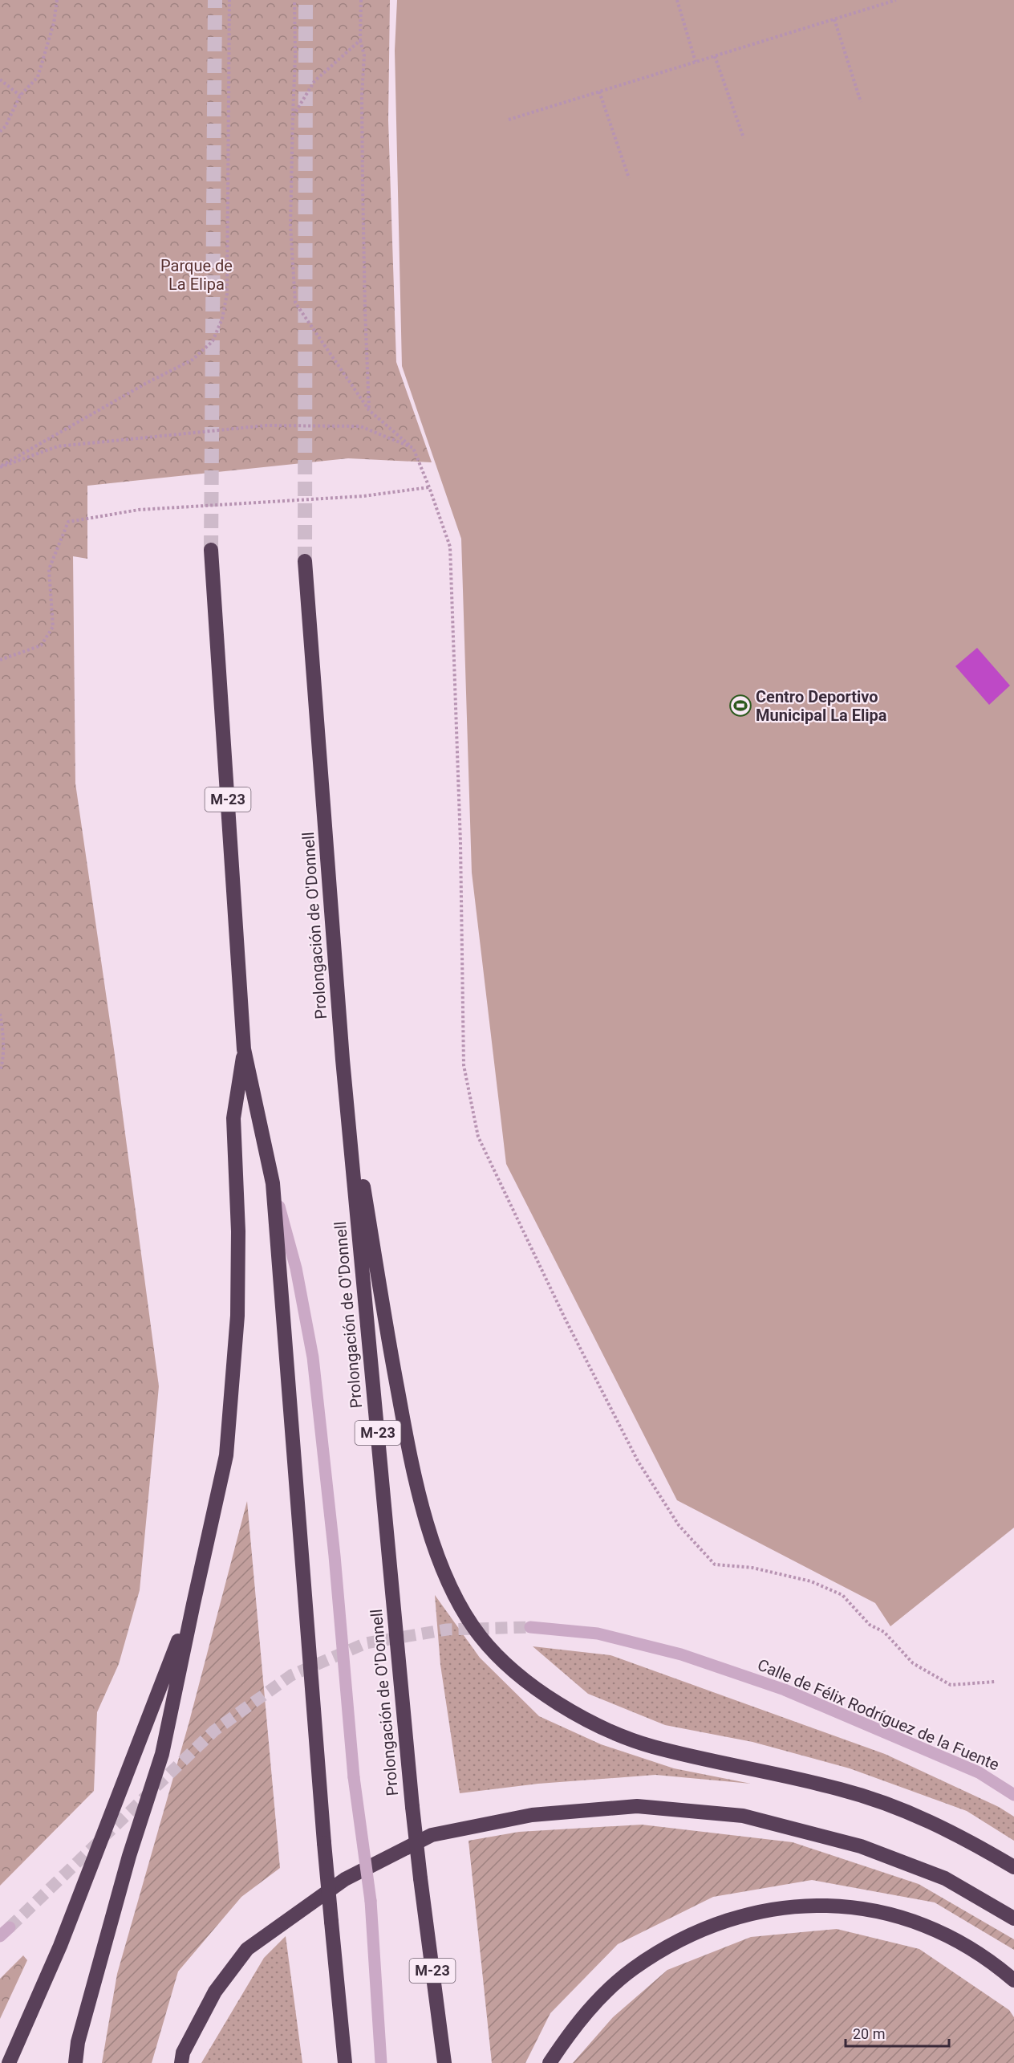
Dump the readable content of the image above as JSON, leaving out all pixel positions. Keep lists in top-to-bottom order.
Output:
{
  "streets": {
    "highway": ["M-23", "Prolongación de O'Donnell"],
    "street": ["Calle de Félix Rodríguez de la Fuente"]
  },
  "parks": ["Parque de La Elipa"],
  "places": {
    "sports": ["Centro Deportivo Municipal La Elipa"]
  },
  "scale_bar": "20 m"
}
